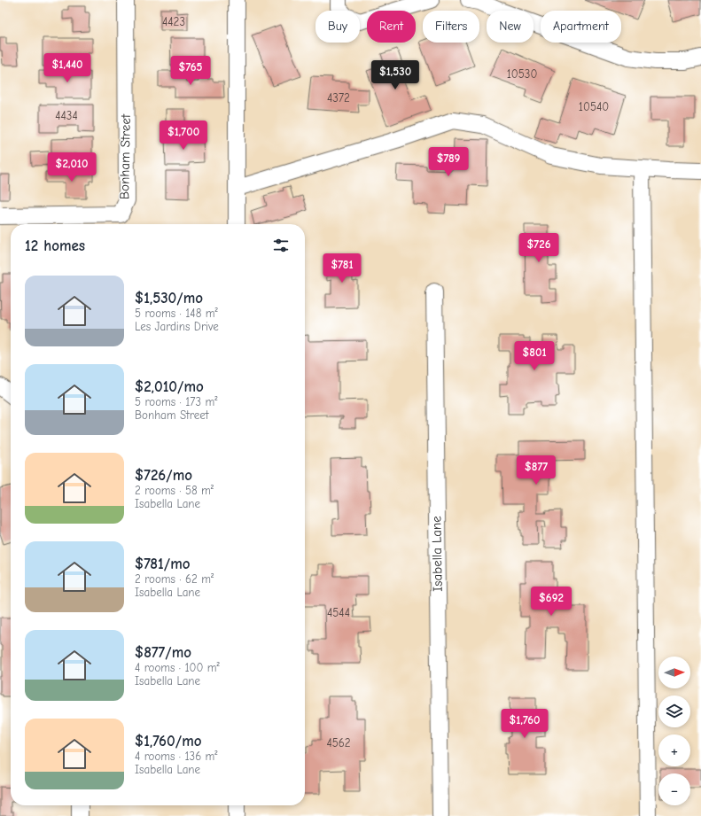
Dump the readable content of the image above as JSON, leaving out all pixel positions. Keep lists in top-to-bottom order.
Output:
{
  "streets": {
    "street": ["Bonham Street", "Isabella Lane"]
  },
  "house_numbers": [
    "4423",
    "10530",
    "4372",
    "10540",
    "4434",
    "4544",
    "4562"
  ],
  "north": "right",
  "page": {
    "chip": [
      "Buy",
      "Rent",
      "Filters",
      "New",
      "Apartment"
    ],
    "price": [
      "$1,440",
      "$765",
      "$1,530",
      "$1,700",
      "$789",
      "$2,010",
      "$726",
      "$781",
      "$801",
      "$877",
      "$692",
      "$1,760"
    ],
    "heading": "12 homes",
    "list": [
      {
        "name": "$1,530/mo",
        "note": "5 rooms · 148 m² · Les Jardins Drive"
      },
      {
        "name": "$2,010/mo",
        "note": "5 rooms · 173 m² · Bonham Street"
      },
      {
        "name": "$726/mo",
        "note": "2 rooms · 58 m² · Isabella Lane"
      },
      {
        "name": "$781/mo",
        "note": "2 rooms · 62 m² · Isabella Lane"
      },
      {
        "name": "$877/mo",
        "note": "4 rooms · 100 m² · Isabella Lane"
      },
      {
        "name": "$1,760/mo",
        "note": "4 rooms · 136 m² · Isabella Lane"
      }
    ],
    "map_buttons": ["+", "−"]
  }
}
